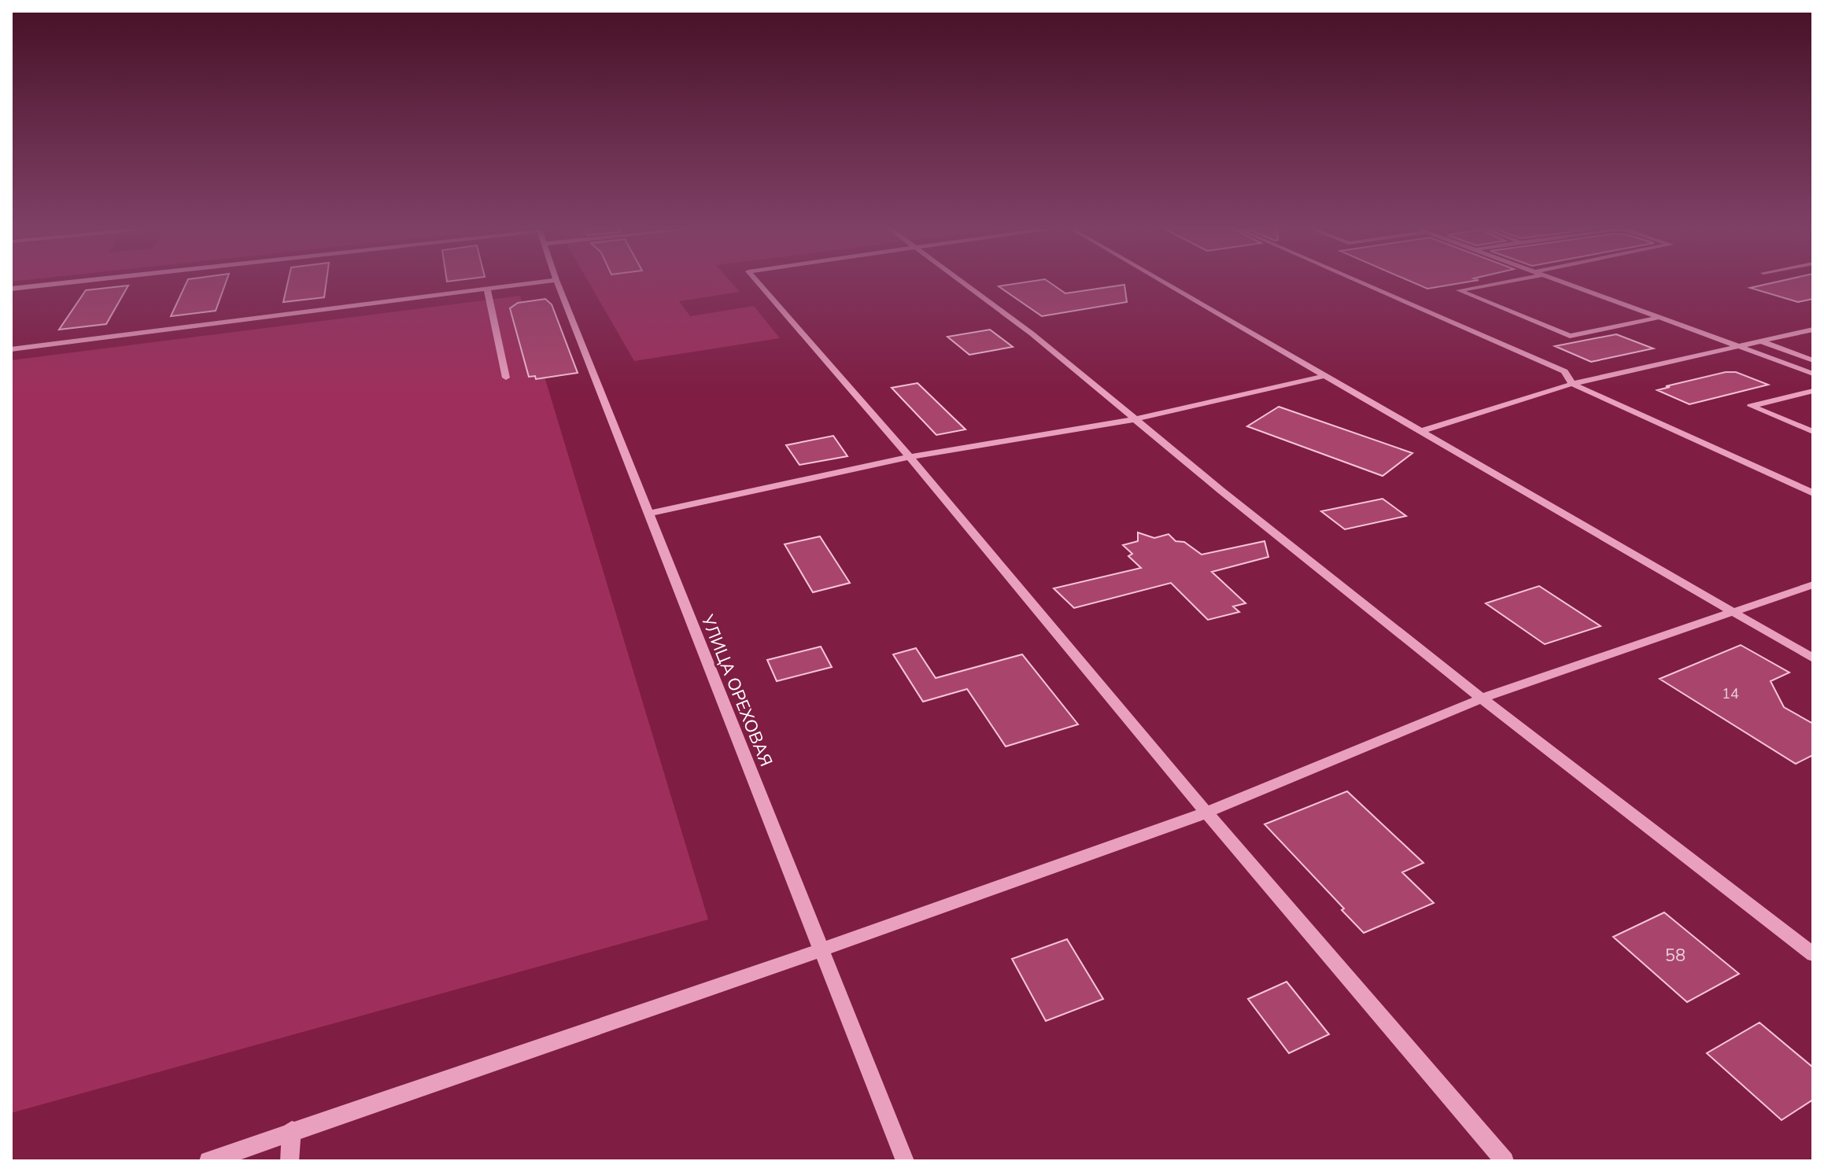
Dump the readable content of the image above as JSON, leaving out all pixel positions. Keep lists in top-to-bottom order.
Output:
{
  "streets": {
    "street": ["УЛИЦА ОРЕХОВАЯ"]
  },
  "house_numbers": ["14", "58"]
}
